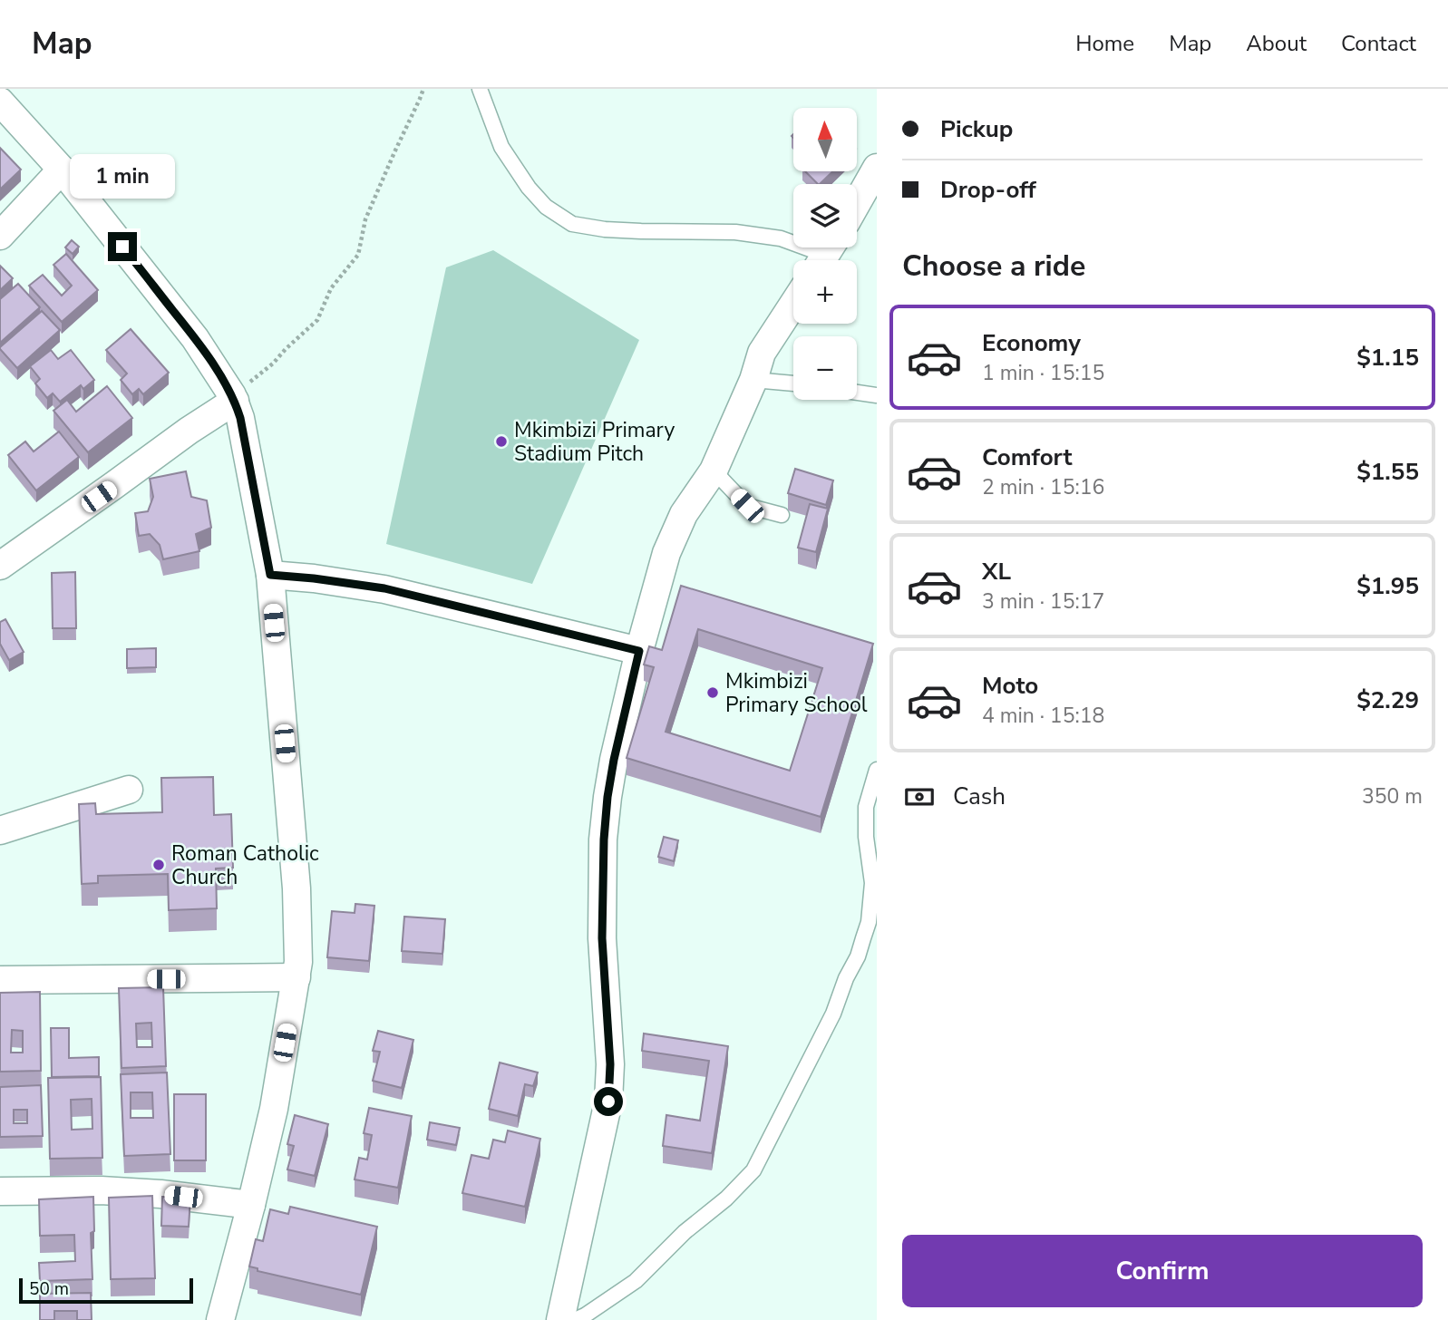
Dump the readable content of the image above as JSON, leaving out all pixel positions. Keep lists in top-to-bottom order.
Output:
{
  "places": ["Mkimbizi Primary Stadium Pitch", "Mkimbizi Primary School", "Roman Catholic Church"],
  "scale_bar": "50 m",
  "north": "top",
  "page": {
    "header": "Map",
    "nav": [
      "Home",
      "Map",
      "About",
      "Contact"
    ],
    "banner": ["Pickup", "Drop-off"],
    "map_buttons": ["+", "−"],
    "bubble": "1 min",
    "heading": "Choose a ride",
    "list": [
      {
        "name": "Economy",
        "note": "1 min · 15:15",
        "value": "$1.15"
      },
      {
        "name": "Comfort",
        "note": "2 min · 15:16",
        "value": "$1.55"
      },
      {
        "name": "XL",
        "note": "3 min · 15:17",
        "value": "$1.95"
      },
      {
        "name": "Moto",
        "note": "4 min · 15:18",
        "value": "$2.29"
      }
    ],
    "pay": ["Cash", "350 m"],
    "buttons": "Confirm",
    "scale": "50 m"
  }
}
